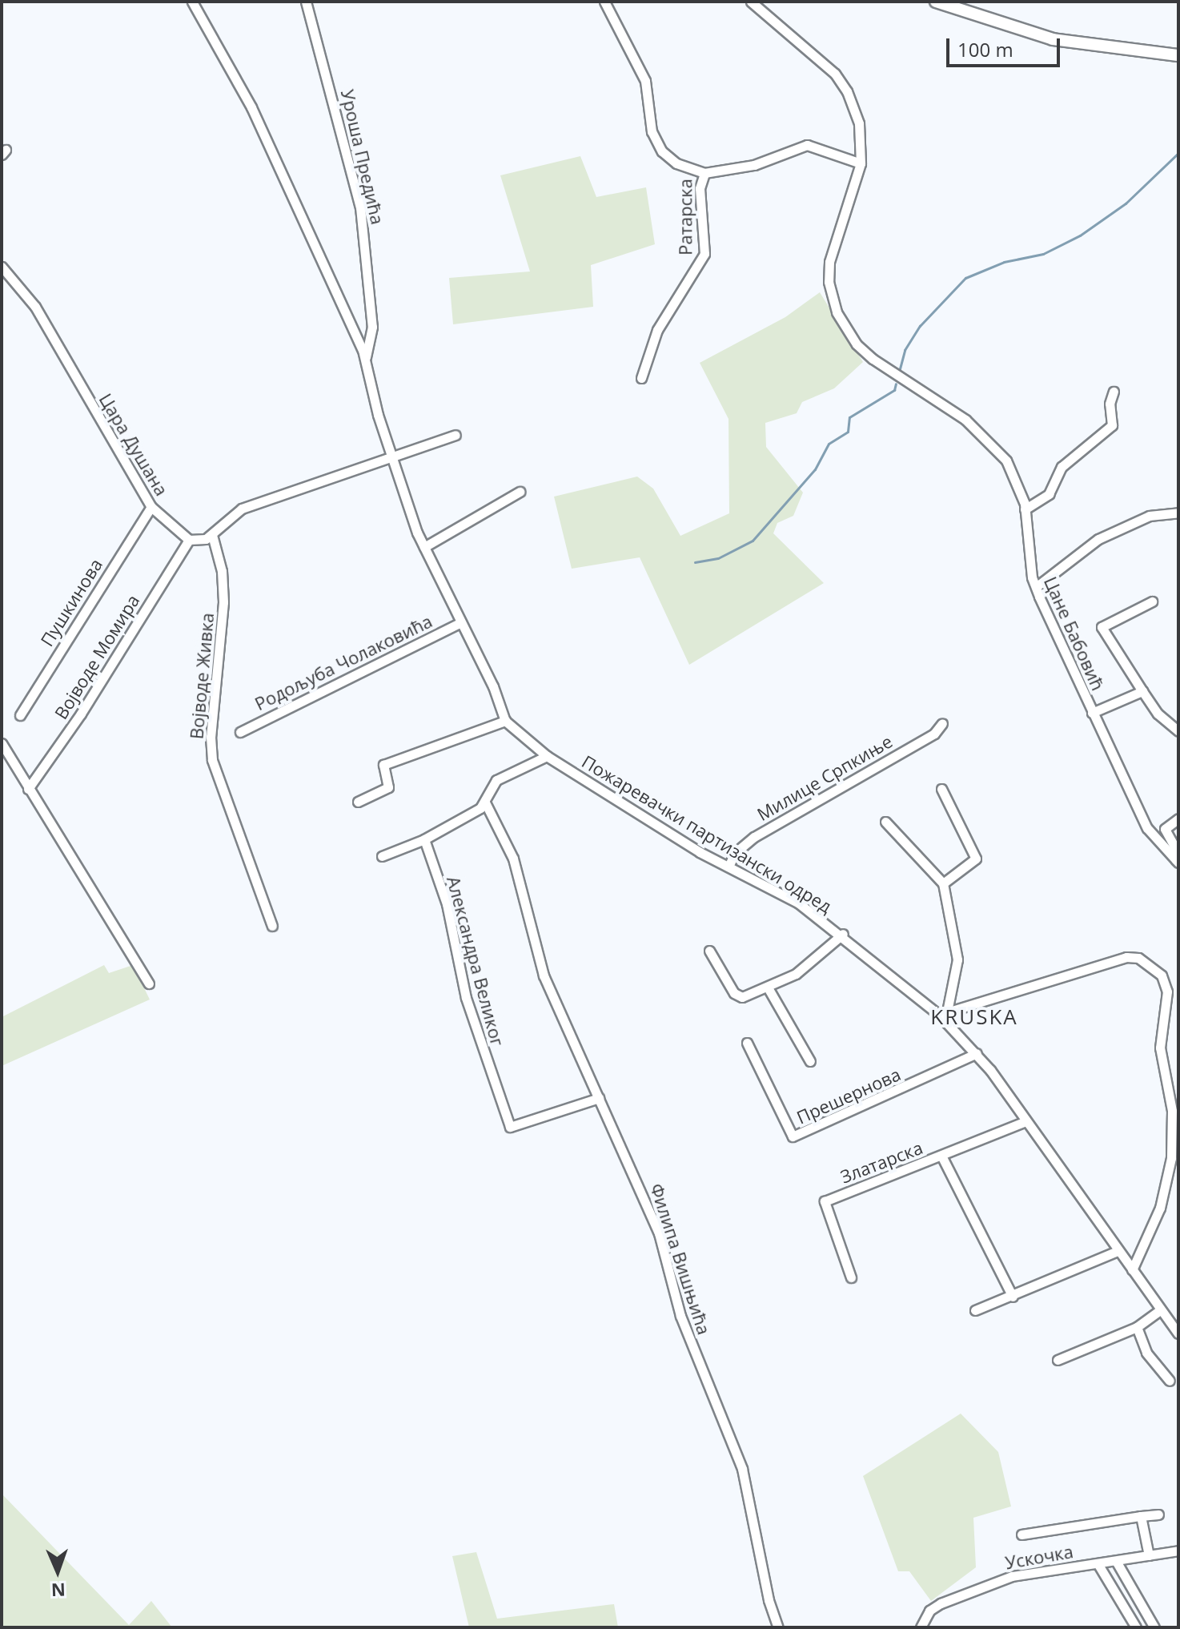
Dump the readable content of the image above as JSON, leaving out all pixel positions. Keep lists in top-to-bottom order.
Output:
{
  "streets": {
    "street": [
      "Уроша Предића",
      "Ратарска",
      "Цара Душана",
      "Пушкинова",
      "Цане Бабовић",
      "Војводе Момира",
      "Родољуба Чолаковића",
      "Војводе Живка",
      "Милице Српкиње",
      "Пожаревачки партизански одред",
      "Александра Великог",
      "Прешернова",
      "Златарска",
      "Филипа Вишњића",
      "Ускочка"
    ]
  },
  "crossings": [
    ["Уроша Предића", "Пожаревачки партизански одред"],
    ["Цара Душана", "Пушкинова"],
    ["Цара Душана", "Војводе Момира"],
    ["Родољуба Чолаковића", "Пожаревачки партизански одред"],
    ["Милице Српкиње", "Пожаревачки партизански одред"],
    ["Пожаревачки партизански одред", "Прешернова"],
    ["Пожаревачки партизански одред", "Златарска"],
    ["Александра Великог", "Филипа Вишњића"]
  ],
  "districts": ["KRUSKA"],
  "scale_bar": "100 m",
  "north": "bottom"
}
